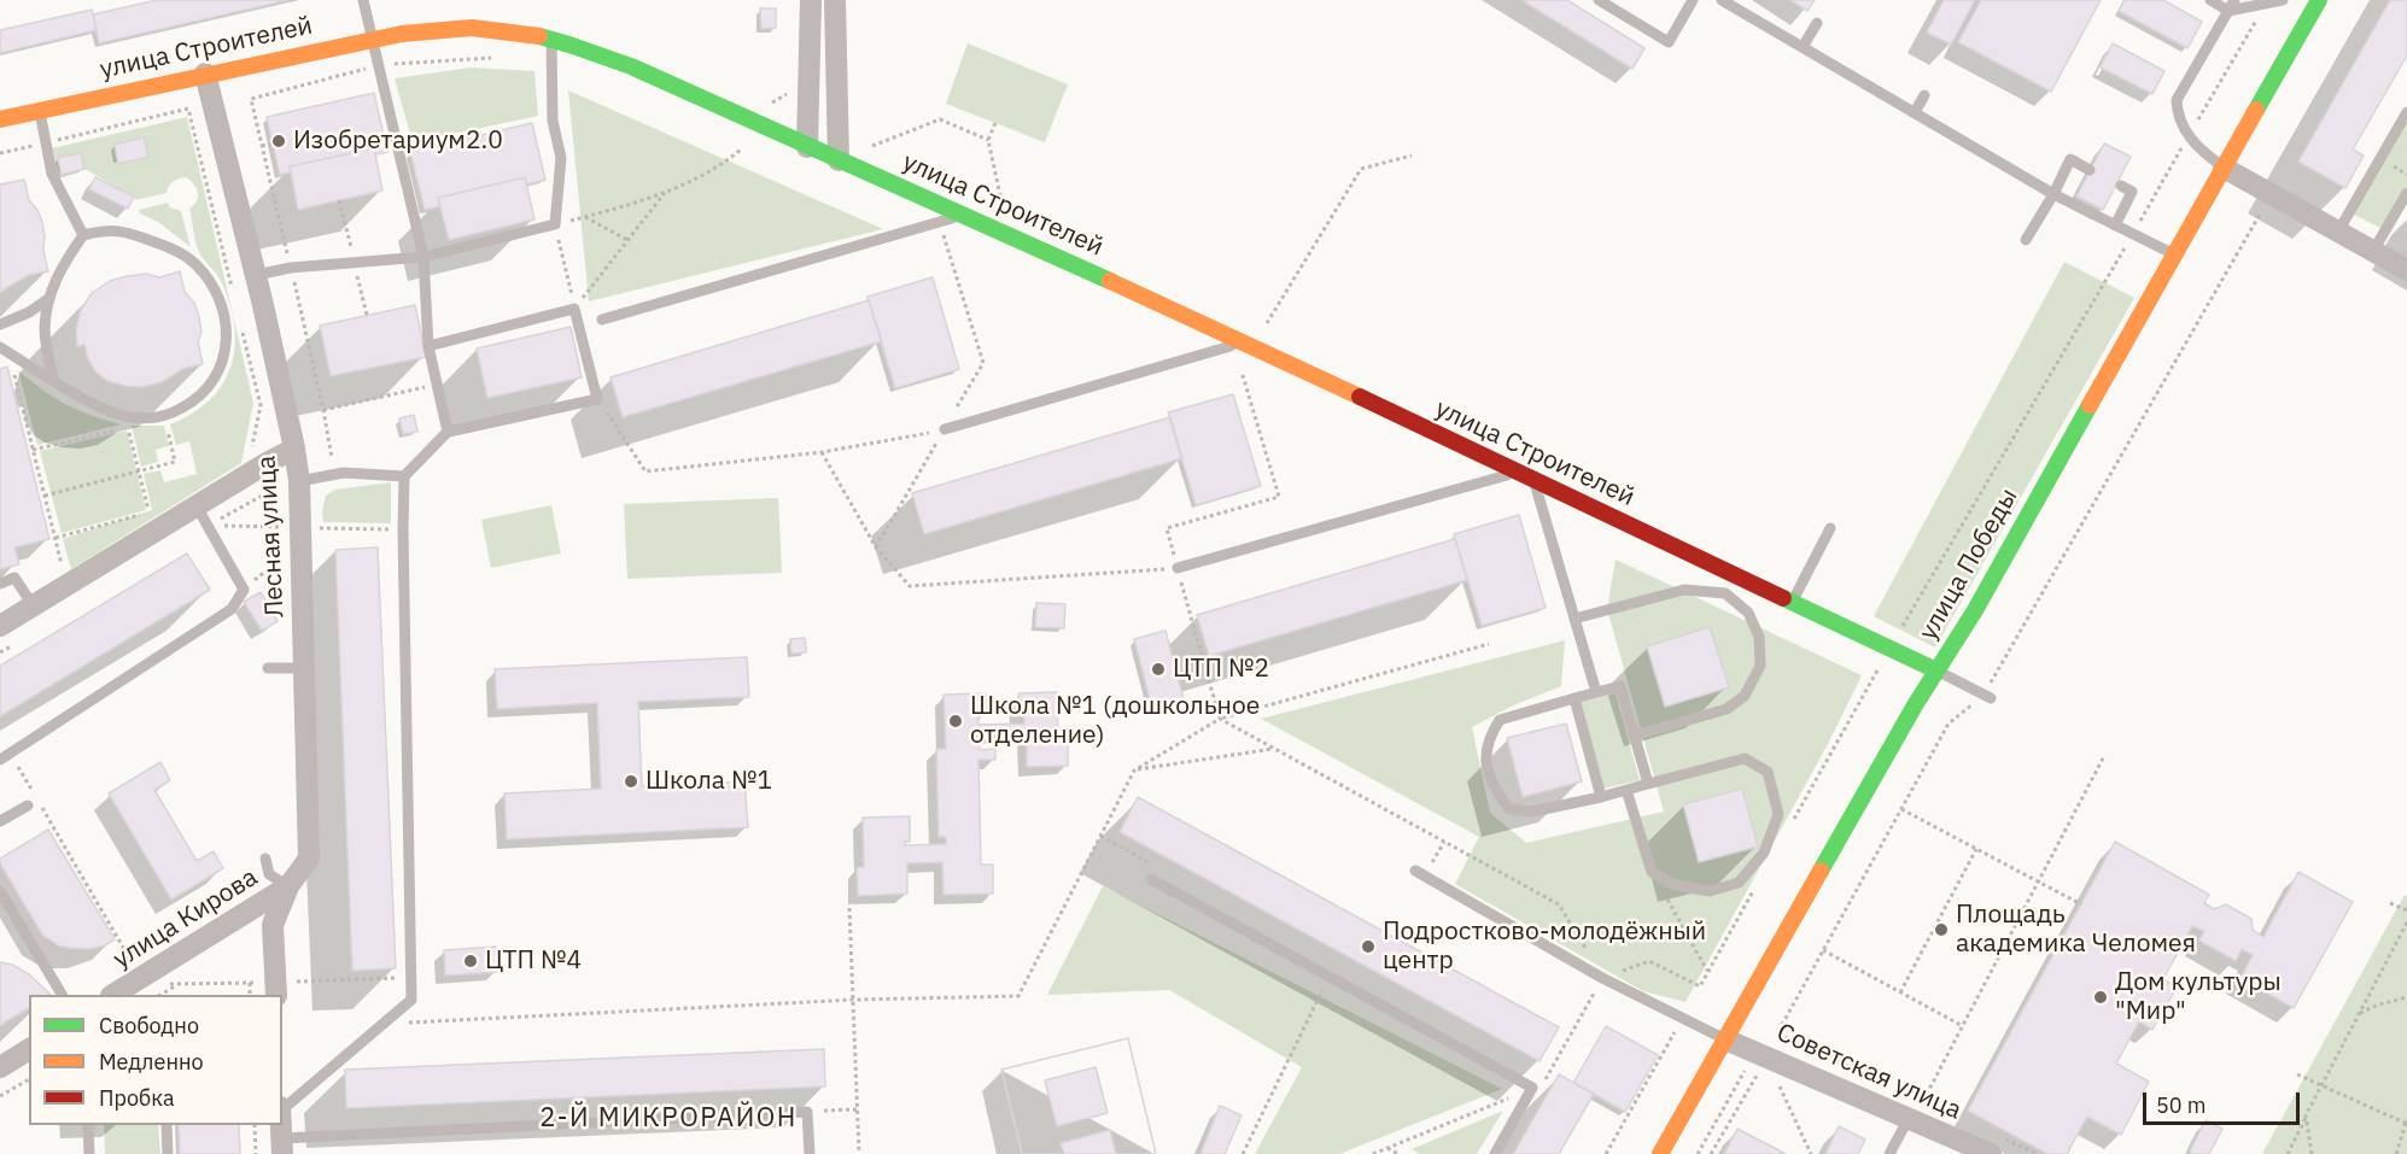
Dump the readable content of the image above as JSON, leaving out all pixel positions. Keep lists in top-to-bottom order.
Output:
{
  "streets": {
    "street": [
      "улица Строителей",
      "Лесная улица",
      "улица Победы",
      "улица Кирова",
      "Советская улица"
    ]
  },
  "crossings": [
    ["улица Строителей", "Лесная улица"],
    ["улица Строителей", "улица Победы"],
    ["Лесная улица", "улица Кирова"],
    ["улица Победы", "Советская улица"]
  ],
  "districts": ["2-Й МИКРОРАЙОН"],
  "places": [
    "Изобретариум2.0",
    "ЦТП №2",
    "Школа №1 (дошкольное отделение)",
    "Школа №1",
    "Площадь академика Челомея",
    "Подростково-молодёжный центр",
    "ЦТП №4",
    "Дом культуры \"Мир\""
  ],
  "legend": ["Свободно", "Медленно", "Пробка"],
  "scale_bar": "50 m"
}
